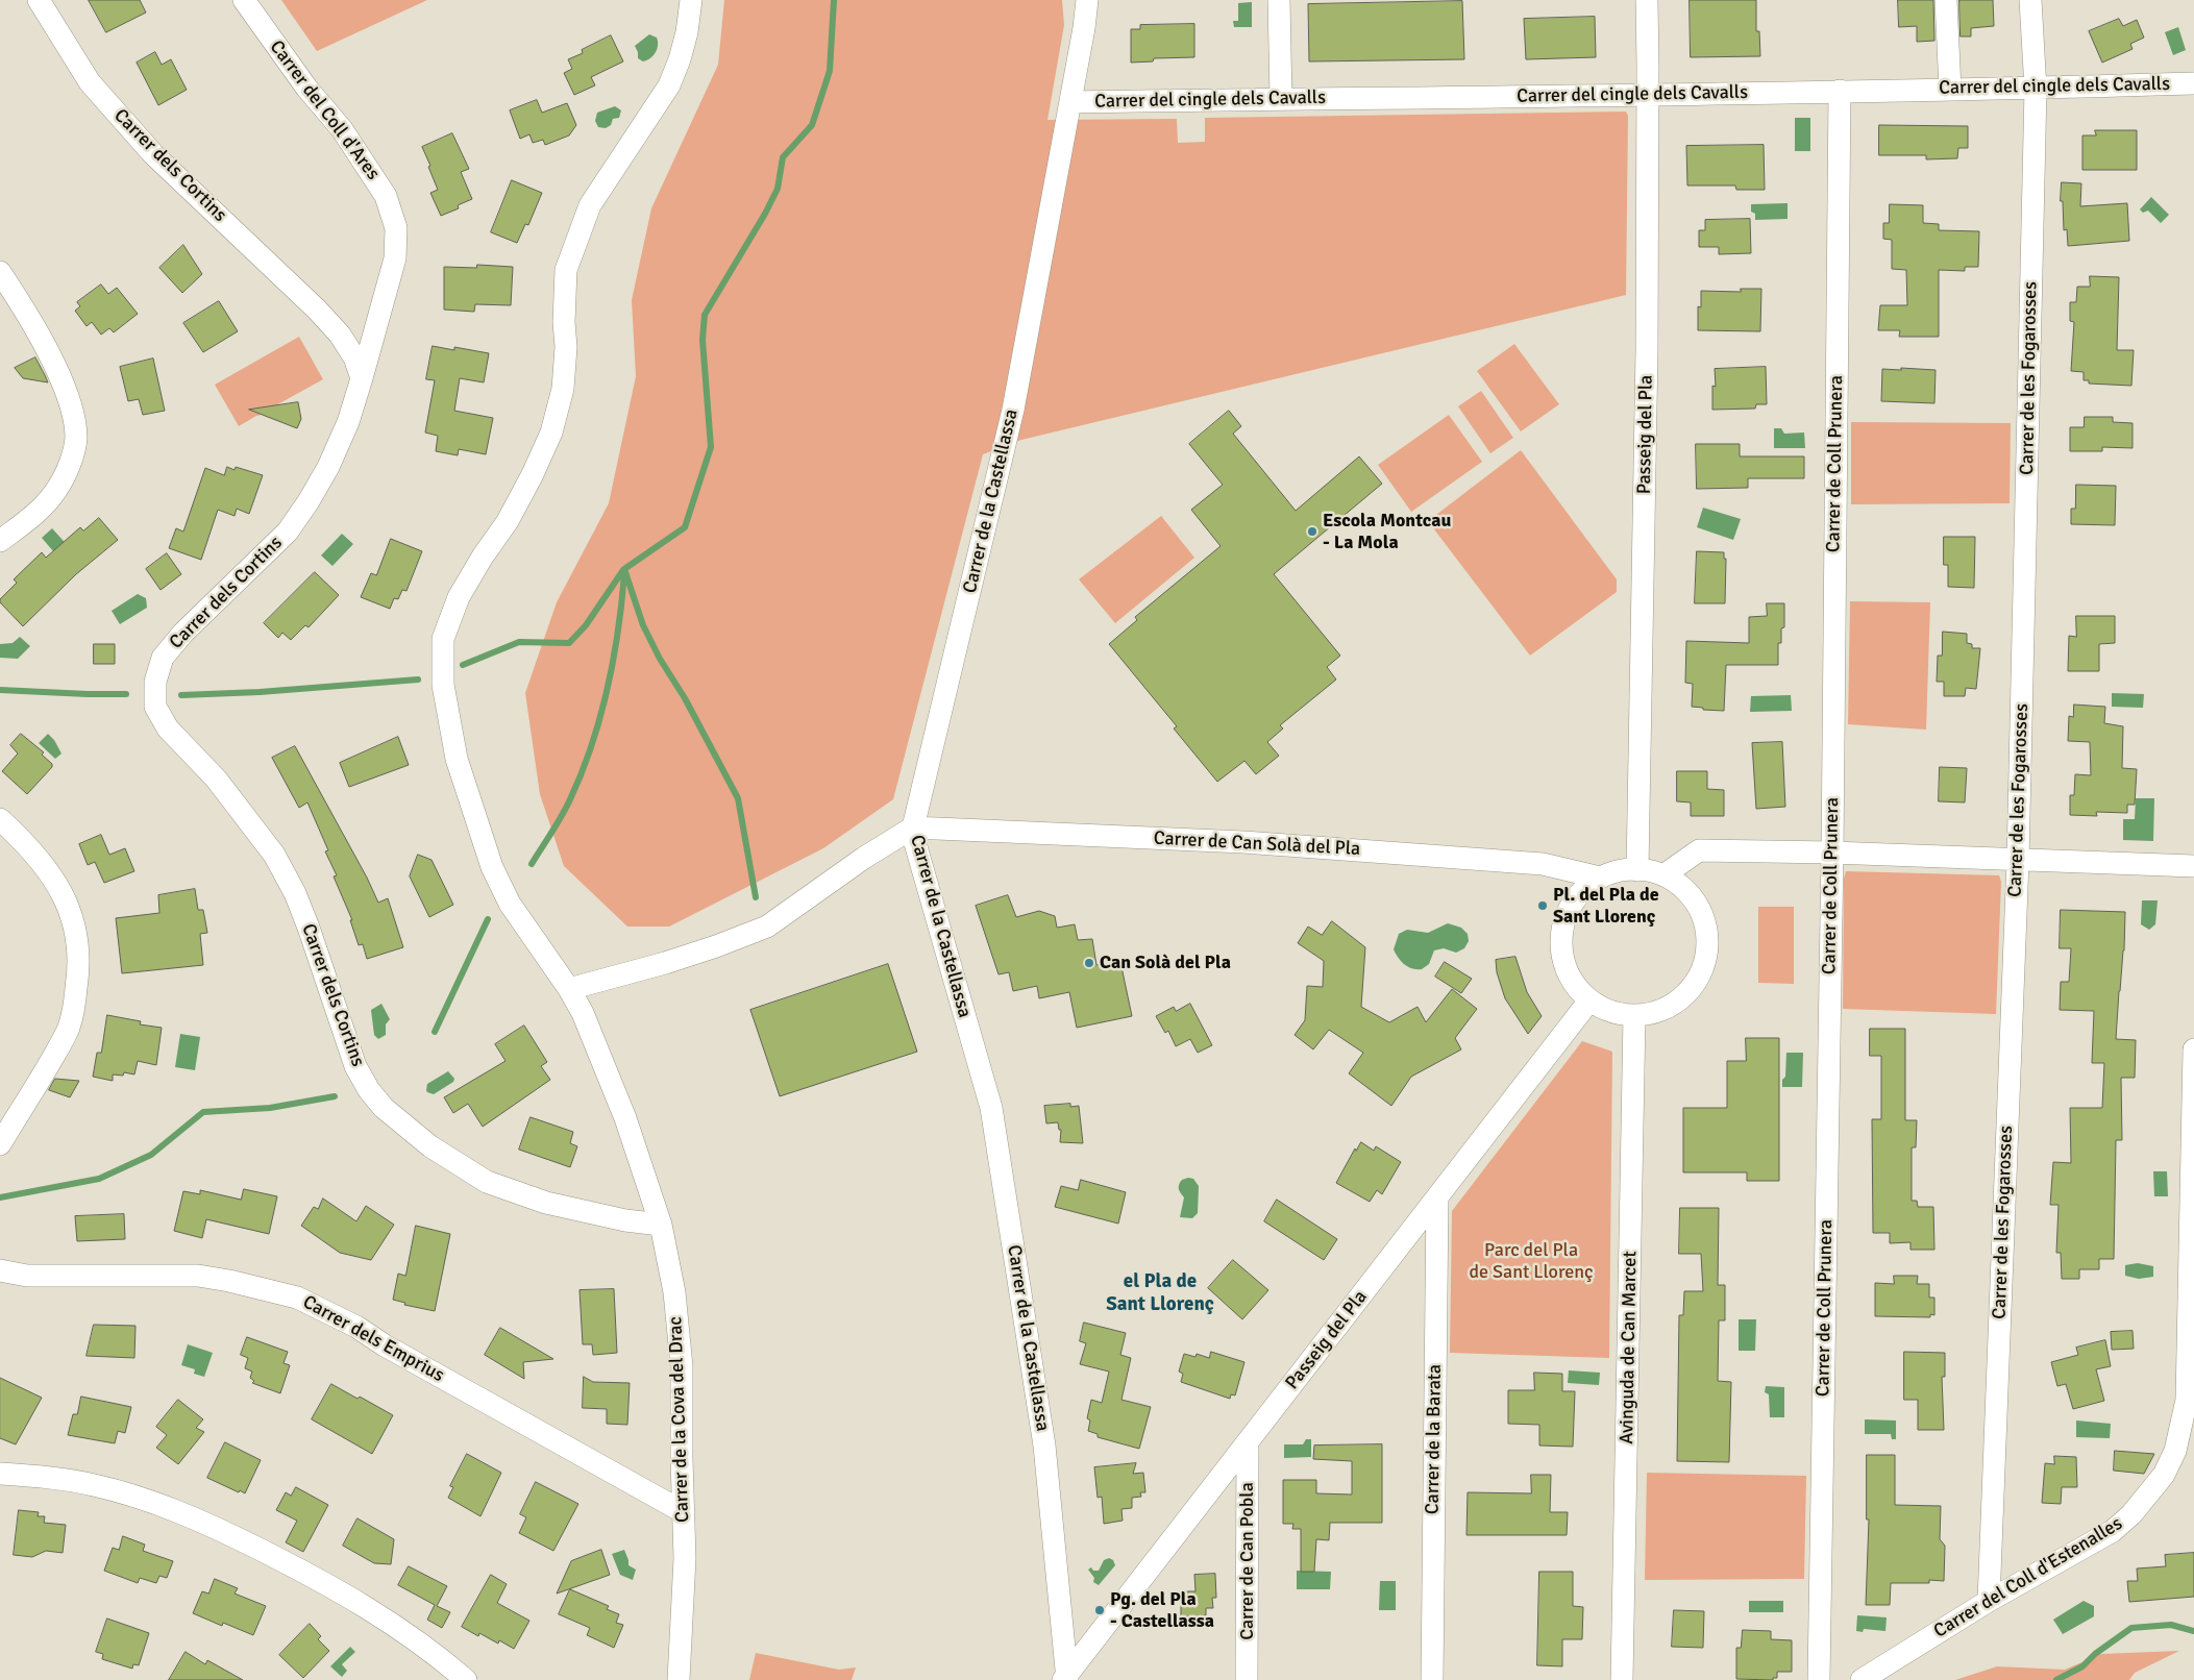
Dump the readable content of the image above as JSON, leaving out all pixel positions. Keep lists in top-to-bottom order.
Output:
{
  "streets": {
    "street": [
      "Carrer del cingle dels Cavalls",
      "Carrer del Coll d'Ares",
      "Carrer dels Cortins",
      "Carrer de les Fogarosses",
      "Passeig del Pla",
      "Carrer de Coll Prunera",
      "Carrer de la Castellassa",
      "Carrer de Can Solà del Pla",
      "Carrer dels Emprius",
      "Avinguda de Can Marcet",
      "Carrer de la Cova del Drac",
      "Carrer de la Barata",
      "Carrer de Can Pobla",
      "Carrer del Coll d'Estenalles"
    ]
  },
  "crossings": [
    ["Carrer del cingle dels Cavalls", "Carrer de les Fogarosses"],
    ["Carrer del cingle dels Cavalls", "Passeig del Pla"],
    ["Carrer del cingle dels Cavalls", "Carrer de Coll Prunera"],
    ["Carrer del cingle dels Cavalls", "Carrer de la Castellassa"],
    ["Carrer del Coll d'Ares", "Carrer dels Cortins"],
    ["Carrer dels Cortins", "Carrer de la Cova del Drac"],
    ["Carrer de les Fogarosses", "Carrer del Coll d'Estenalles"],
    ["Passeig del Pla", "Carrer de la Castellassa"],
    ["Passeig del Pla", "Carrer de Can Solà del Pla"],
    ["Passeig del Pla", "Avinguda de Can Marcet"],
    ["Passeig del Pla", "Carrer de la Barata"],
    ["Passeig del Pla", "Carrer de Can Pobla"],
    ["Carrer de la Castellassa", "Carrer de Can Solà del Pla"],
    ["Carrer de Can Solà del Pla", "Avinguda de Can Marcet"],
    ["Carrer dels Emprius", "Carrer de la Cova del Drac"]
  ],
  "districts": ["el Pla de Sant Llorenç"],
  "parks": ["Parc del Pla de Sant Llorenç"],
  "places": [
    "Escola Montcau - La Mola",
    "Pl. del Pla de Sant Llorenç",
    "Can Solà del Pla",
    "Pg. del Pla - Castellassa"
  ]
}
